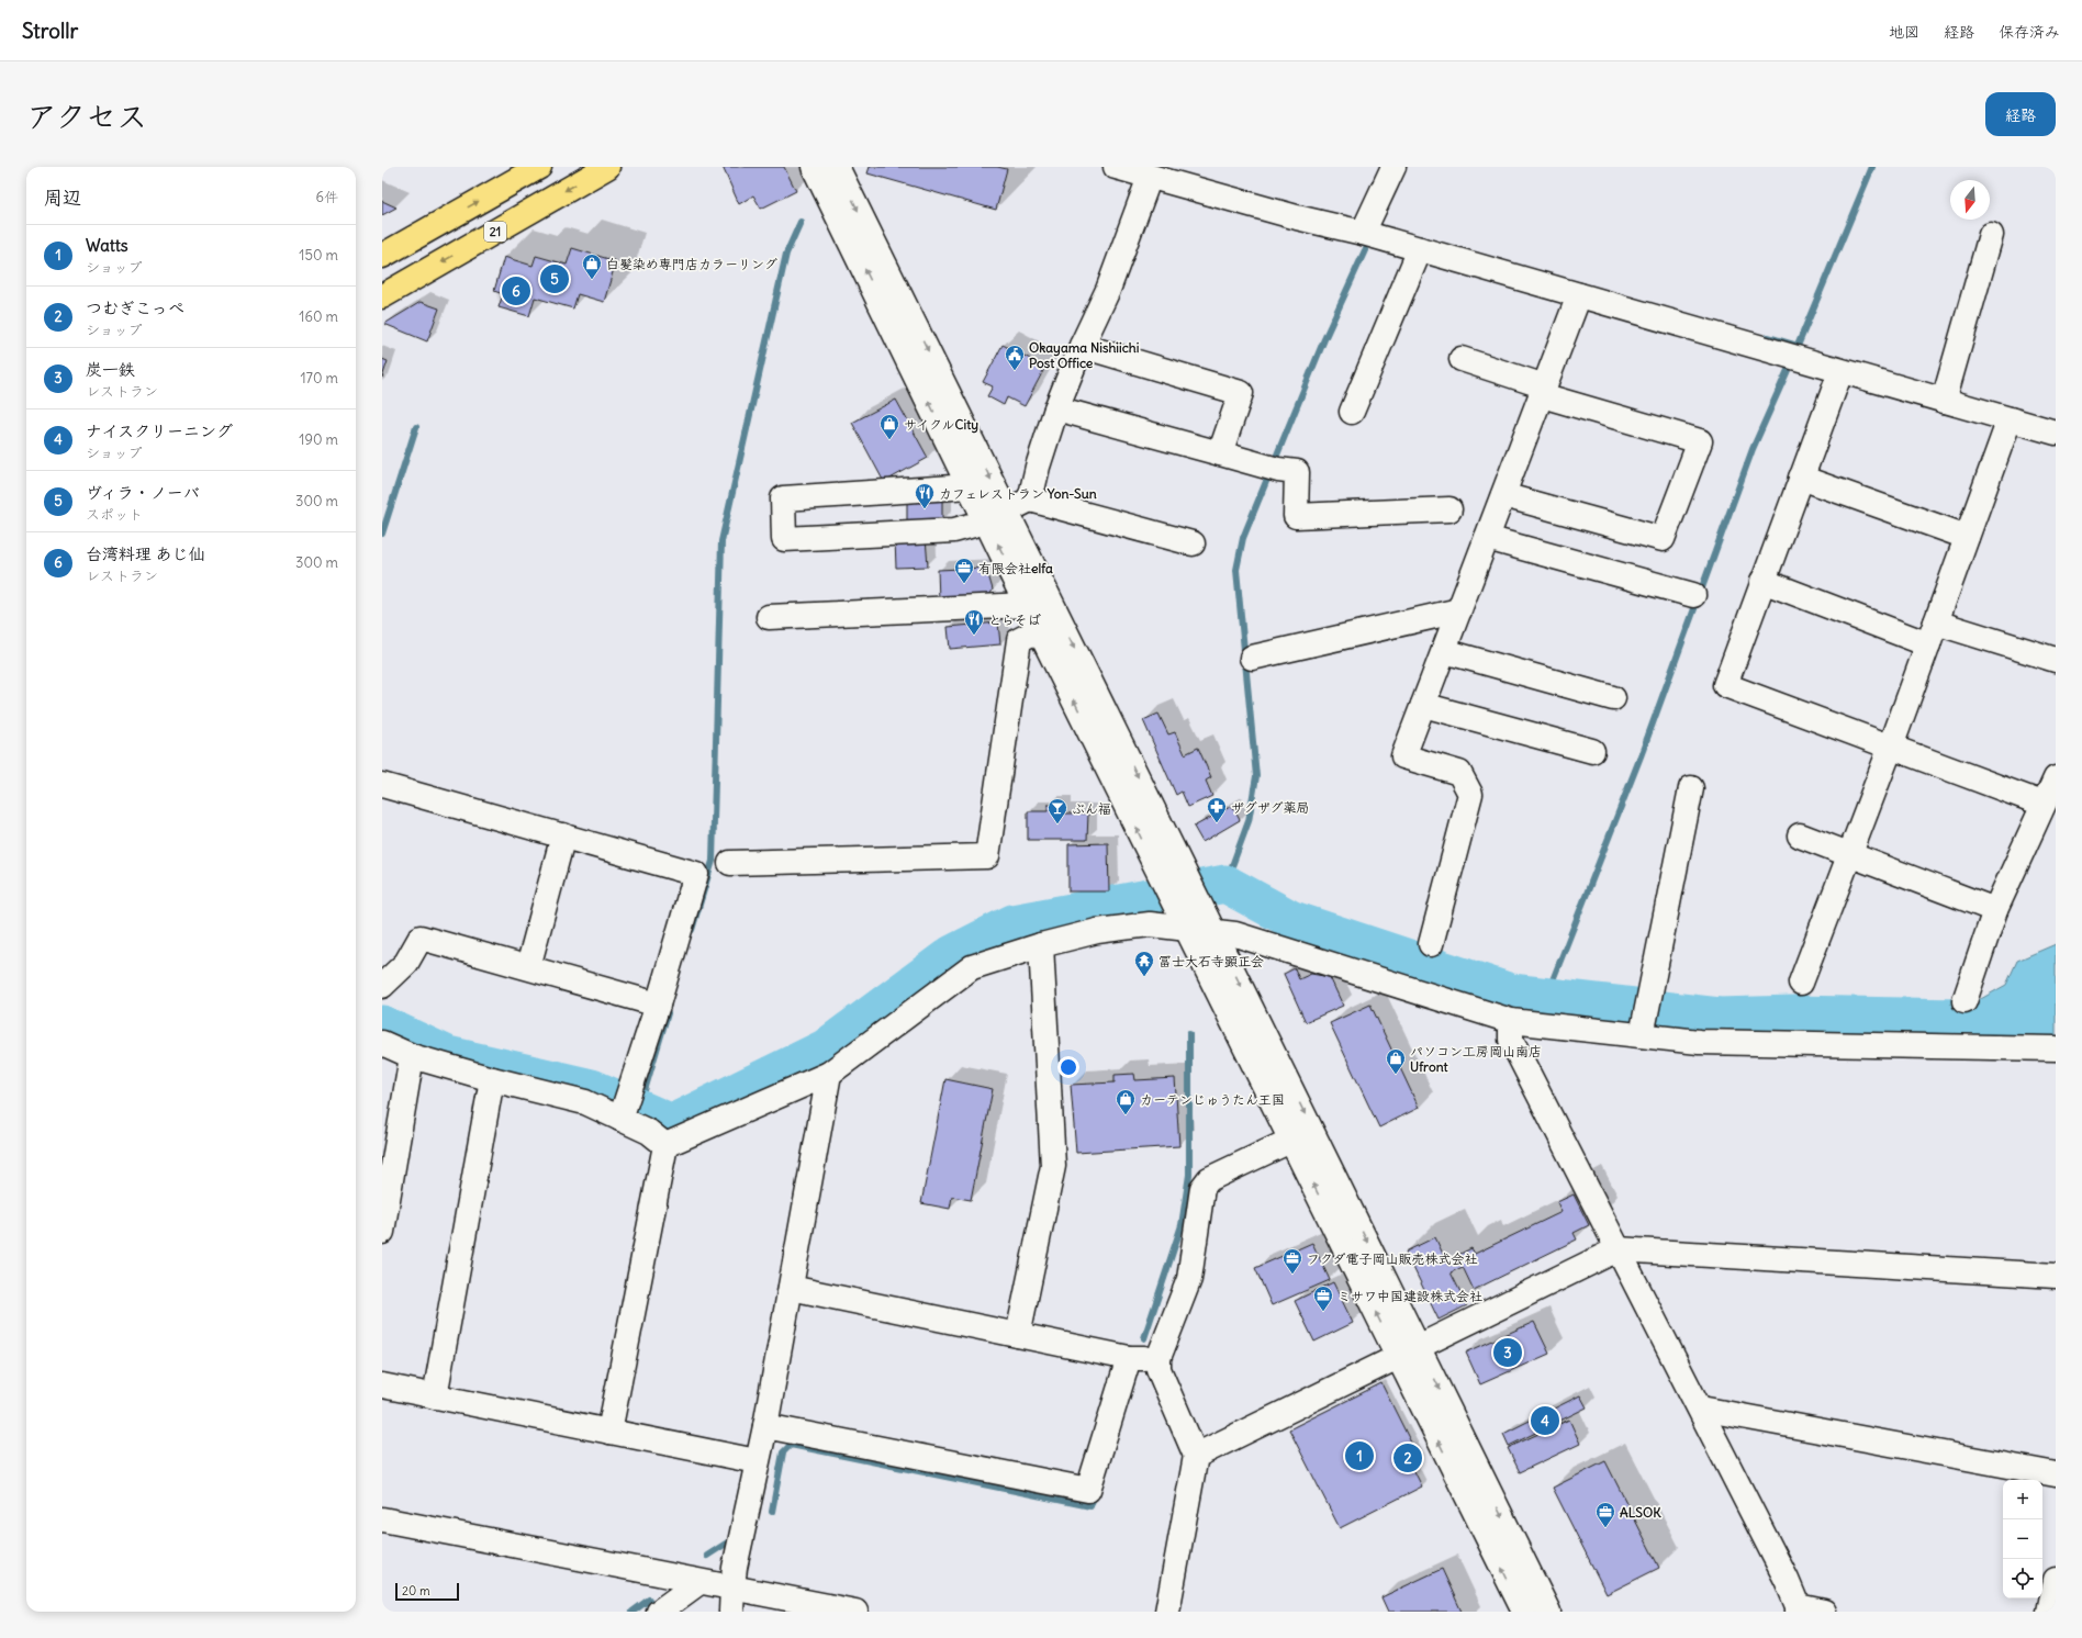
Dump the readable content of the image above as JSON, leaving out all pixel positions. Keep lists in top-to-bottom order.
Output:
{
  "streets": {
    "main road": ["21"]
  },
  "places": {
    "shop": [
      "白髪染め専門店カラーリング",
      "サイクルCity",
      "パソコン工房岡山南店 Ufront",
      "カーテンじゅうたん王国"
    ],
    "public building": ["Okayama Nishiichi Post Office"],
    "restaurant": ["カフェレストラン Yon-Sun", "とらそば"],
    "office": [
      "有限会社elfa",
      "フクダ電子岡山販売株式会社",
      "ミサワ中国建設株式会社",
      "ALSOK"
    ],
    "pharmacy": ["ザグザグ薬局"],
    "bar": ["ぶん福"],
    "temple": ["冨士大石寺顕正会"]
  },
  "scale_bar": "20 m",
  "north": "bottom",
  "page": {
    "header": "Strollr",
    "nav": ["地図", "経路", "保存済み"],
    "title": "アクセス",
    "buttons": "経路",
    "heading": ["周辺", "6件"],
    "list": [
      {
        "mark": "1",
        "name": "Watts",
        "note": "ショップ",
        "value": "150 m"
      },
      {
        "mark": "2",
        "name": "つむぎこっぺ",
        "note": "ショップ",
        "value": "160 m"
      },
      {
        "mark": "3",
        "name": "炭一鉄",
        "note": "レストラン",
        "value": "170 m"
      },
      {
        "mark": "4",
        "name": "ナイスクリーニング",
        "note": "ショップ",
        "value": "190 m"
      },
      {
        "mark": "5",
        "name": "ヴィラ・ノーバ",
        "note": "スポット",
        "value": "300 m"
      },
      {
        "mark": "6",
        "name": "台湾料理 あじ仙",
        "note": "レストラン",
        "value": "300 m"
      }
    ],
    "pins": [
      "5",
      "6",
      "3",
      "4",
      "1",
      "2"
    ],
    "map_buttons": ["+", "−"],
    "scale": "20 m"
  }
}
